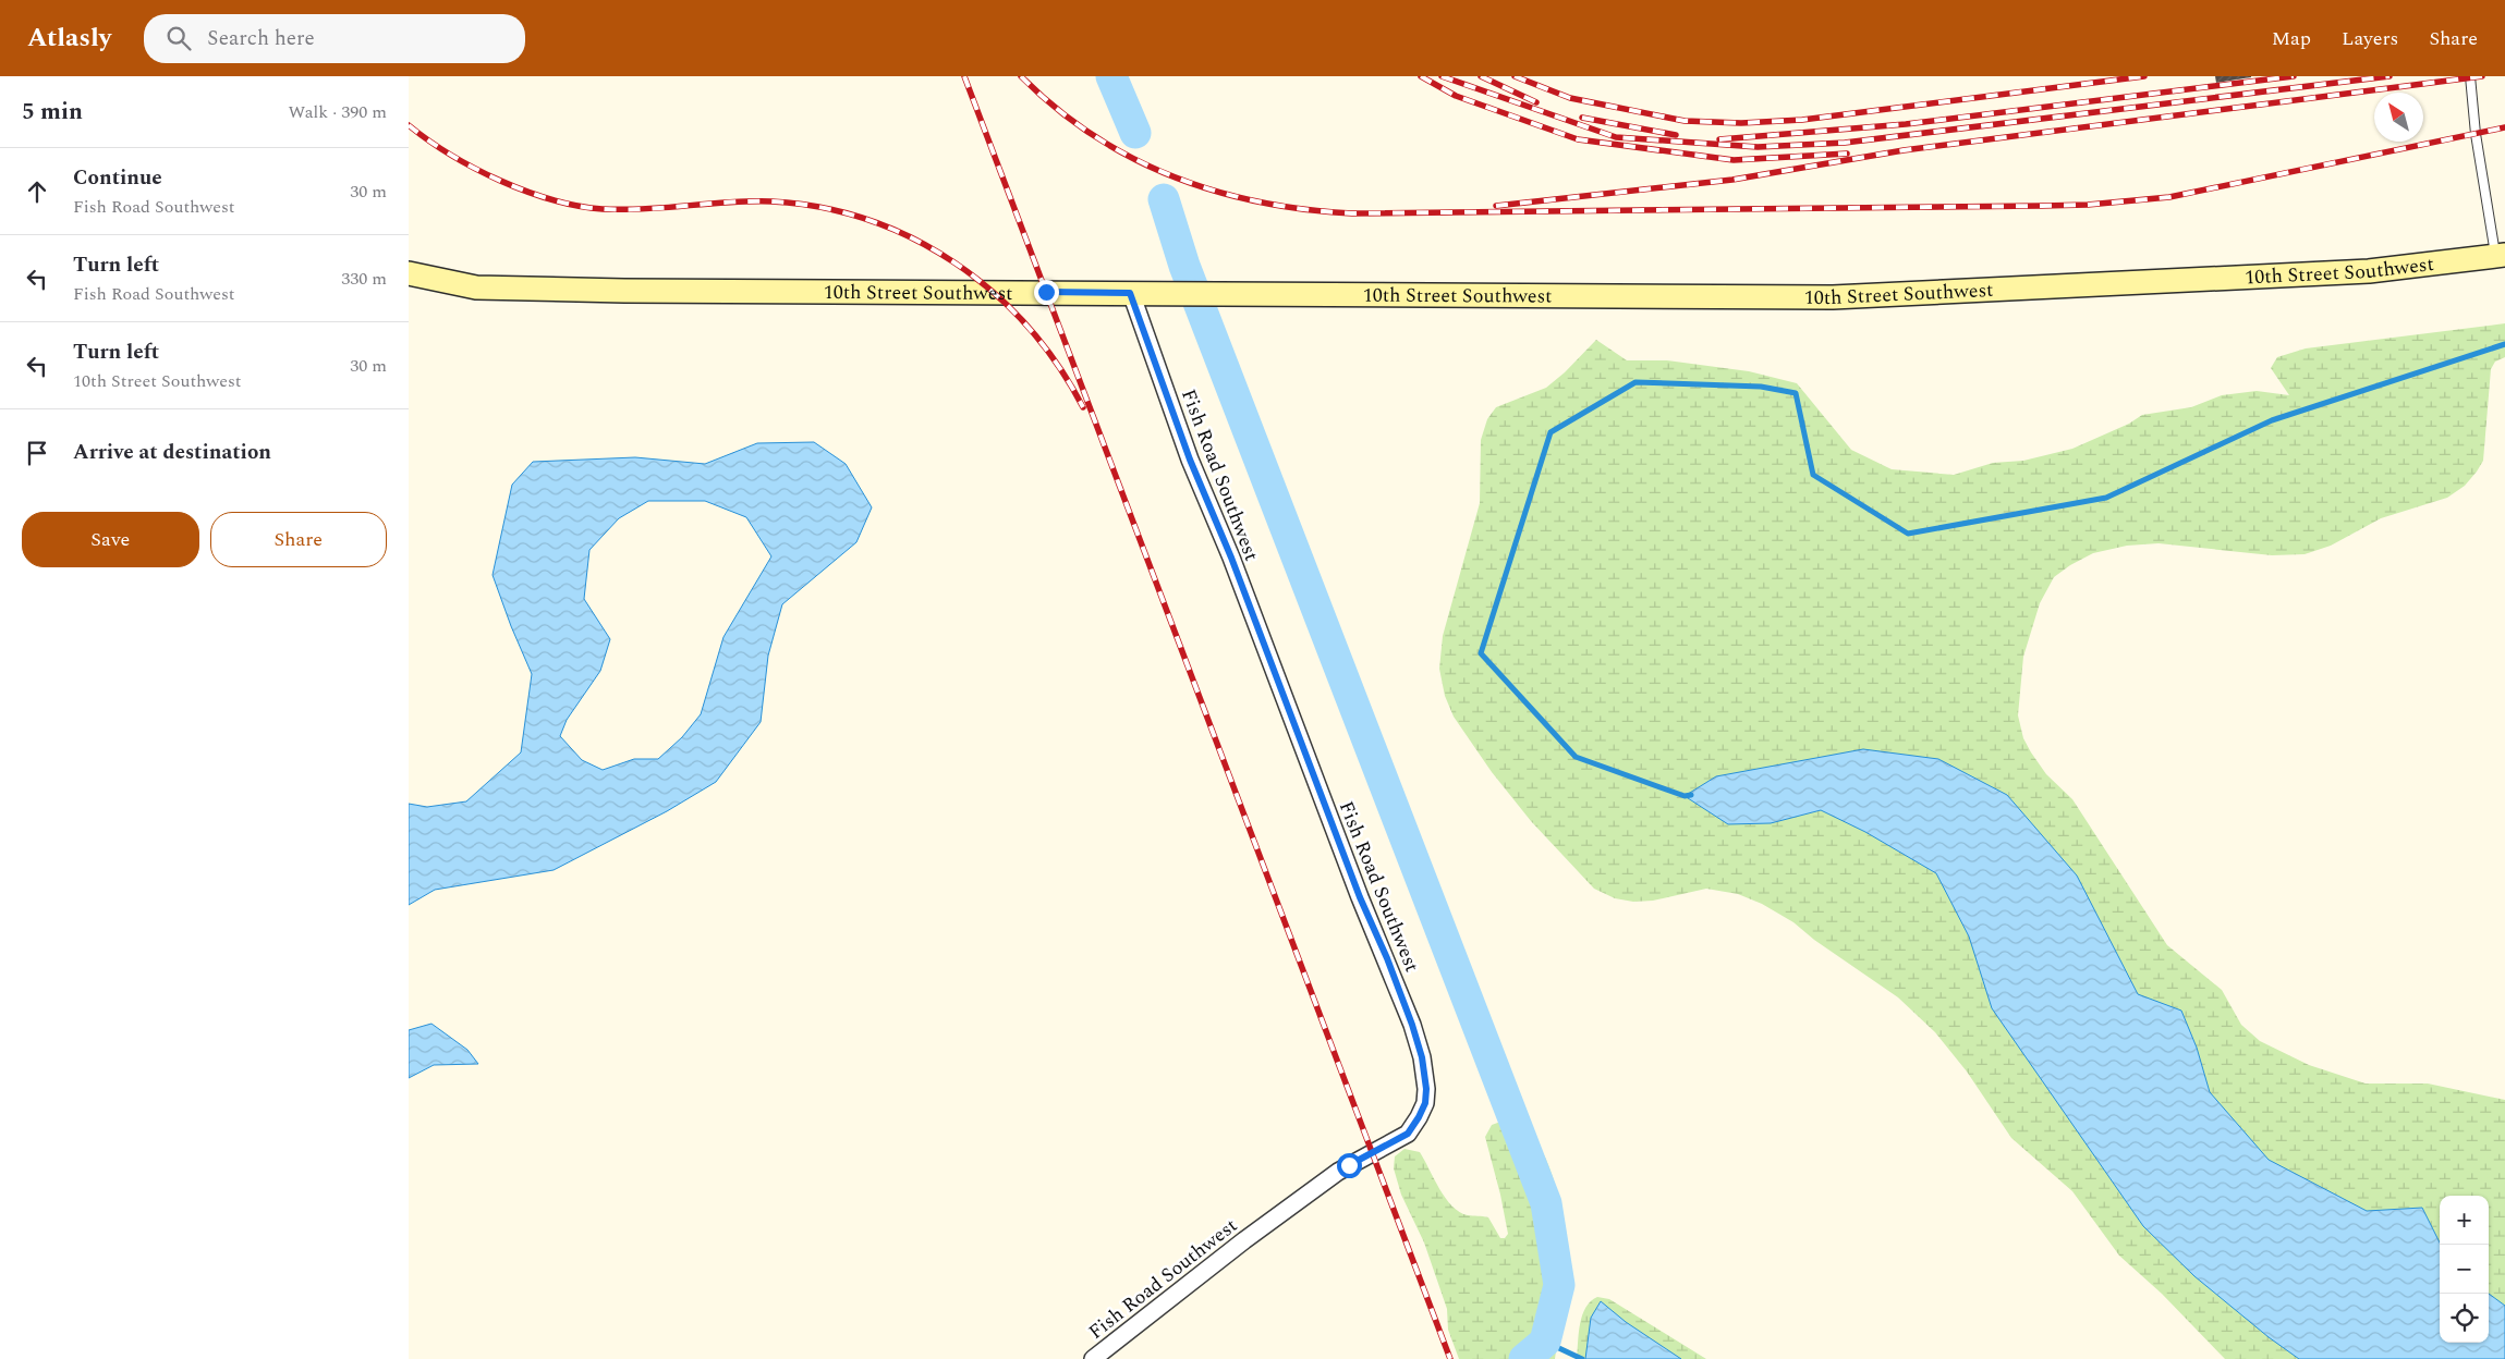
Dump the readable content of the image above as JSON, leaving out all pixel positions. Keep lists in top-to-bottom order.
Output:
{
  "streets": {
    "main road": ["10th Street Southwest"],
    "street": ["Fish Road Southwest"]
  },
  "crossings": [
    ["10th Street Southwest", "Fish Road Southwest"]
  ],
  "north": "top left",
  "page": {
    "header": "Atlasly",
    "search": "Search here",
    "nav": ["Map", "Layers", "Share"],
    "heading": ["5 min", "Walk · 390 m"],
    "list": [
      ["Continue", "Fish Road Southwest", "30 m"],
      ["Turn left", "Fish Road Southwest", "330 m"],
      ["Turn left", "10th Street Southwest", "30 m"],
      "Arrive at destination"
    ],
    "buttons": ["Save", "Share"],
    "map_buttons": ["+", "−"]
  }
}
